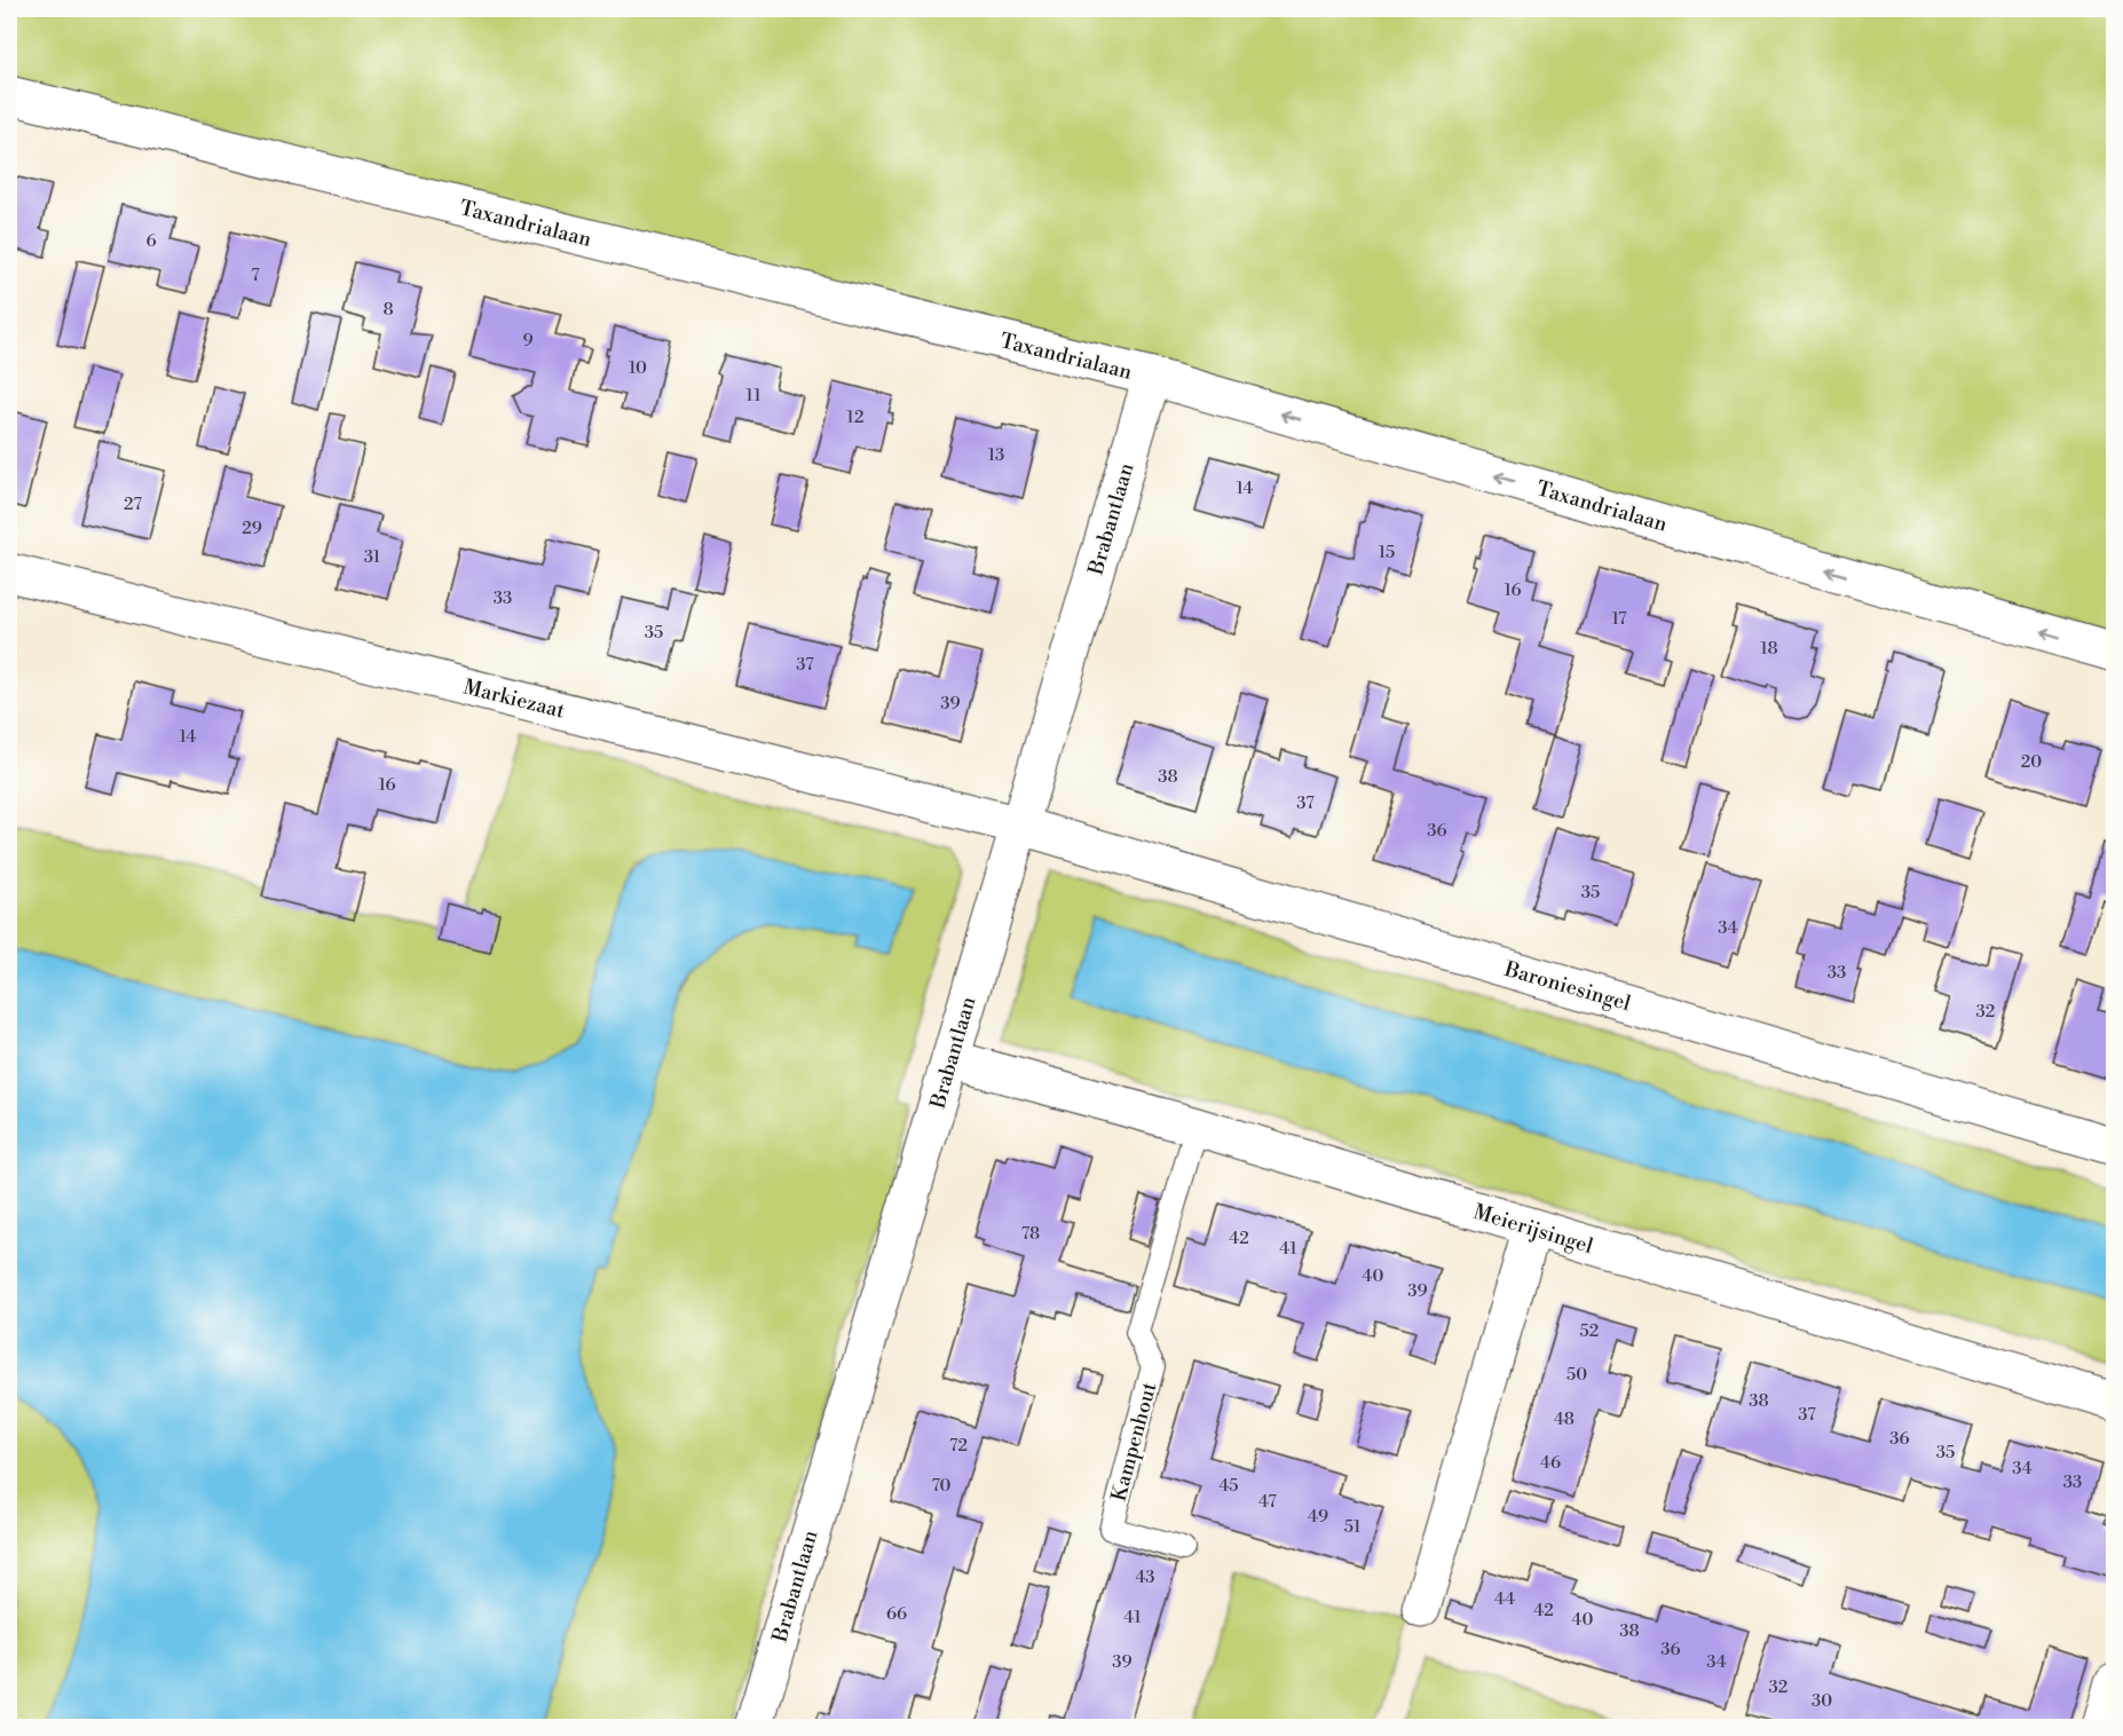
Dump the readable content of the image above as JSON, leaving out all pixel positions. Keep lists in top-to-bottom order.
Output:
{
  "streets": {
    "street": [
      "Taxandrialaan",
      "Brabantlaan",
      "Markiezaat",
      "Baroniesingel",
      "Meierijsingel"
    ],
    "lane": ["Kampenhout"]
  },
  "crossings": [
    ["Taxandrialaan", "Brabantlaan"],
    ["Brabantlaan", "Markiezaat"],
    ["Brabantlaan", "Baroniesingel"],
    ["Brabantlaan", "Meierijsingel"],
    ["Markiezaat", "Baroniesingel"],
    ["Meierijsingel", "Kampenhout"]
  ],
  "one_way": ["Taxandrialaan"],
  "house_numbers": [
    "6",
    "7",
    "8",
    "9",
    "10",
    "11",
    "12",
    "13",
    "14",
    "27",
    "29",
    "15",
    "31",
    "16",
    "33",
    "17",
    "35",
    "18",
    "37",
    "39",
    "14",
    "20",
    "38",
    "16",
    "37",
    "36",
    "35",
    "34",
    "33",
    "32",
    "78",
    "42",
    "41",
    "40",
    "39",
    "52",
    "50",
    "38",
    "37",
    "48",
    "36",
    "72",
    "35",
    "46",
    "34",
    "33",
    "70",
    "45",
    "47",
    "49",
    "51",
    "43",
    "44",
    "42",
    "66",
    "41",
    "40",
    "38",
    "36",
    "39",
    "34",
    "32",
    "30"
  ]
}
